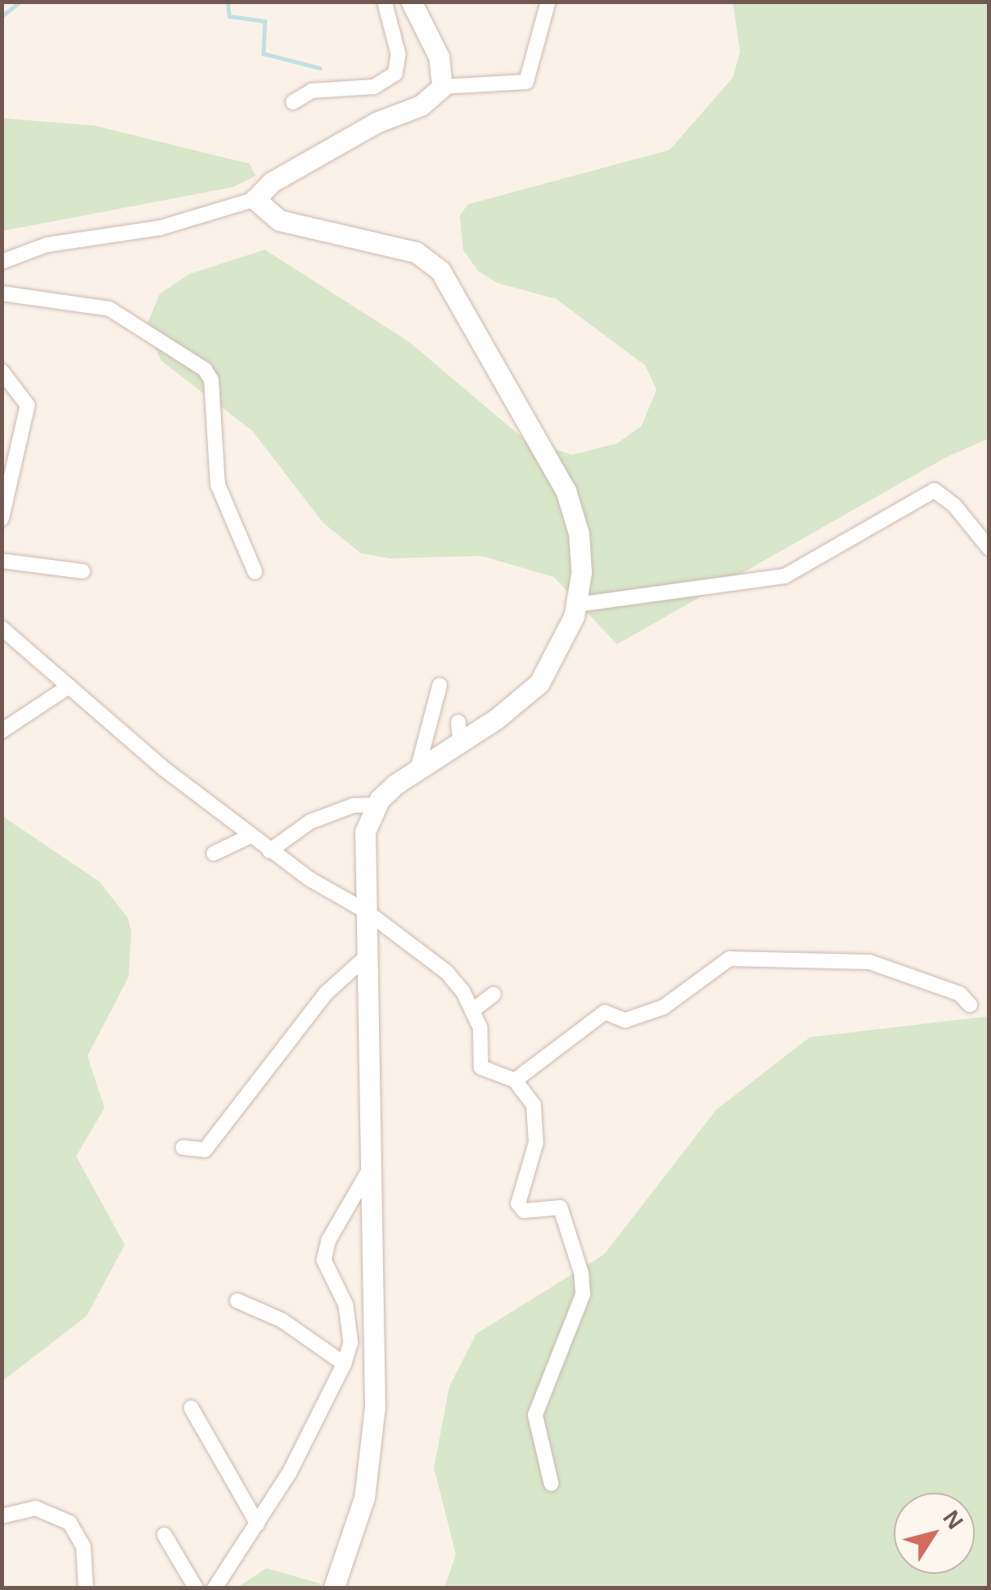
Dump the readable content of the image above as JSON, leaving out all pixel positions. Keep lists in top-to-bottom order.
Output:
{
  "north": "top right"
}
